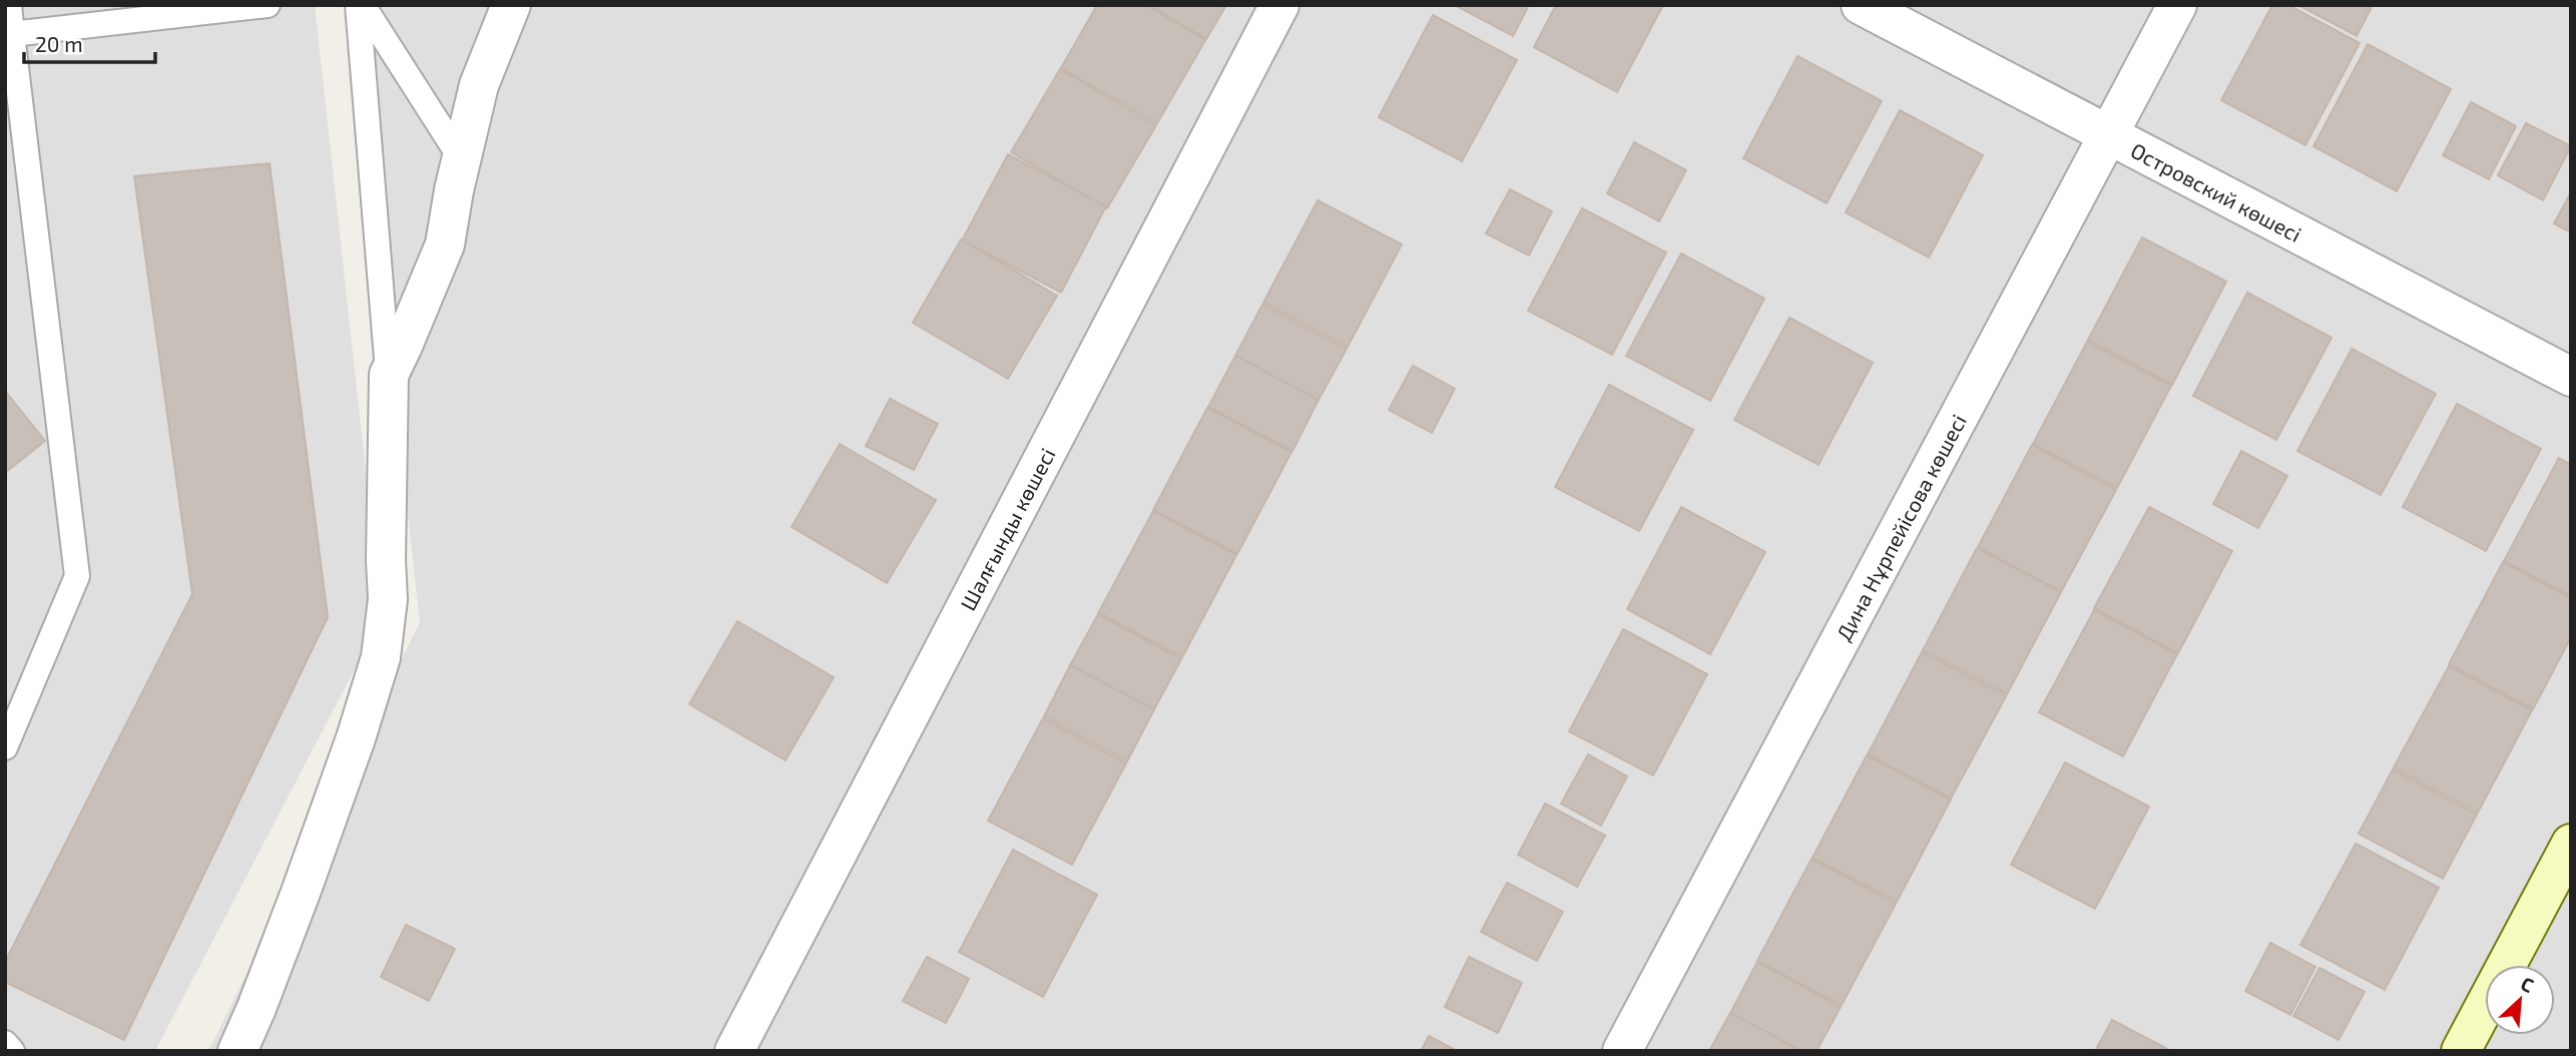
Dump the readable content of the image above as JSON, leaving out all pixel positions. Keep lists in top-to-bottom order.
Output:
{
  "streets": {
    "street": ["Островский көшесі", "Шалғынды көшесі", "Дина Нұрпейісова көшесі"]
  },
  "crossings": [
    ["Островский көшесі", "Дина Нұрпейісова көшесі"]
  ],
  "scale_bar": "20 m",
  "north": "top right"
}
